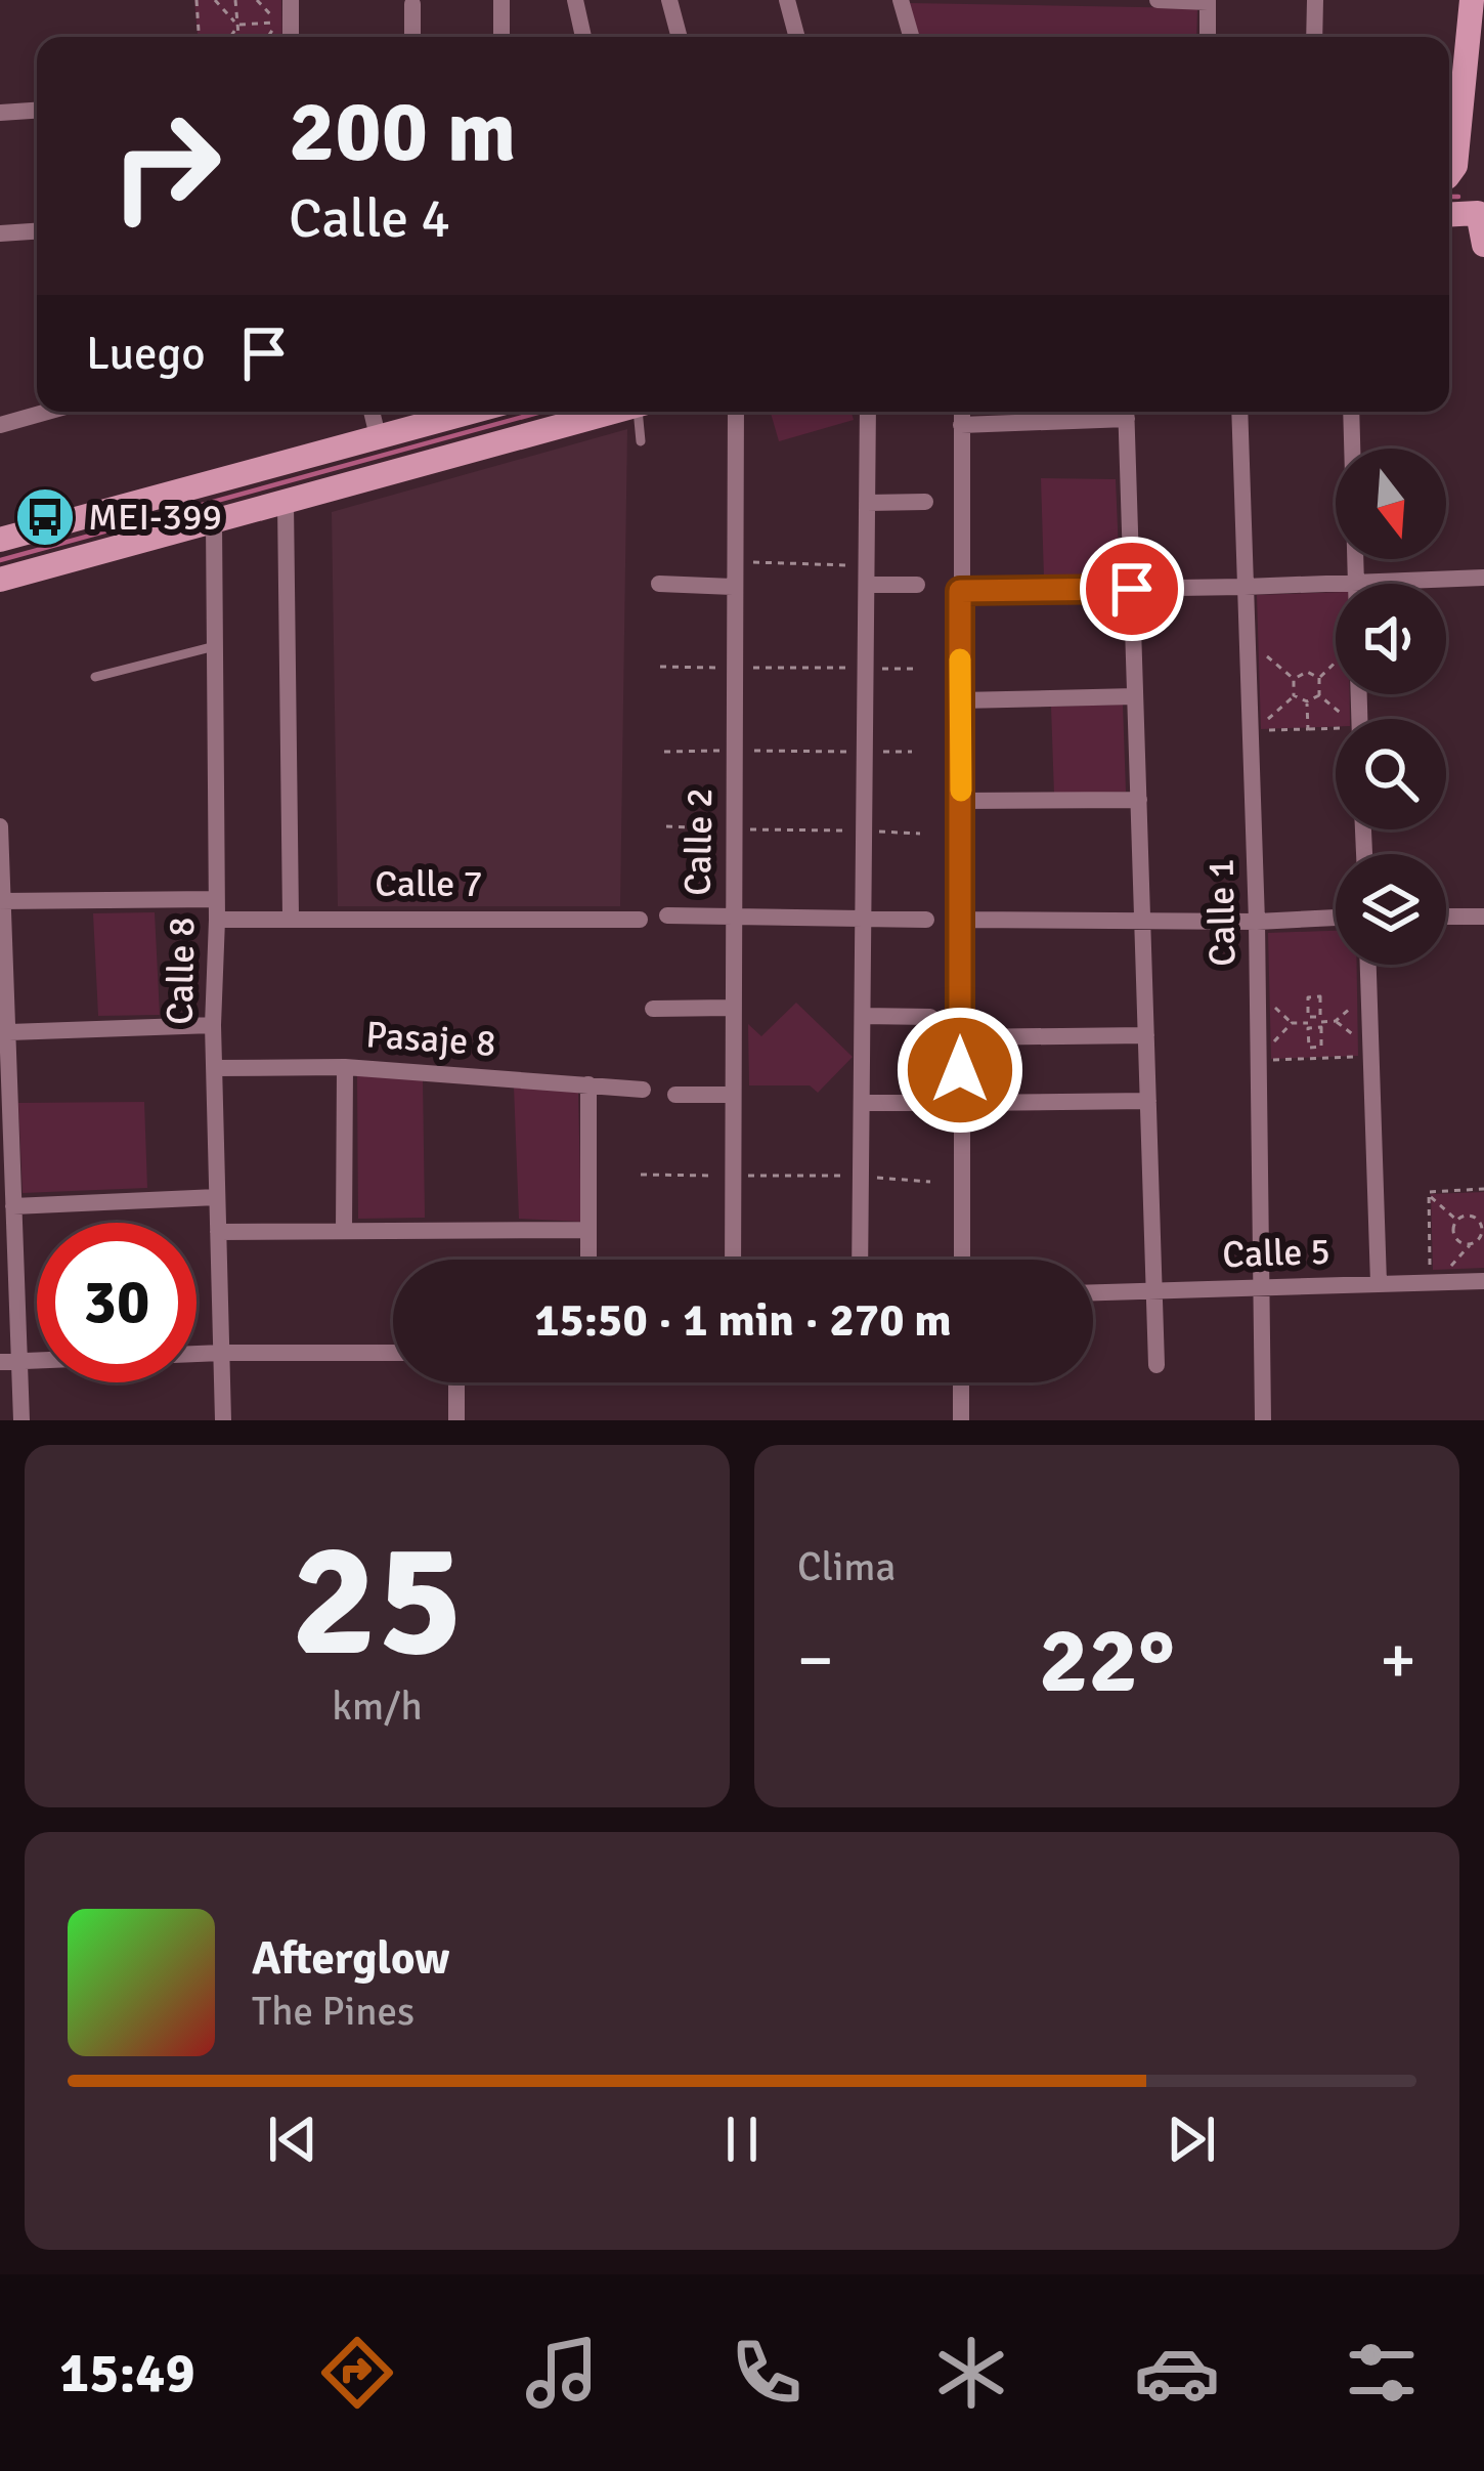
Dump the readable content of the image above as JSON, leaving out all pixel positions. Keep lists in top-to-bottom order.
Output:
{
  "streets": {
    "street": [
      "Calle 2",
      "Calle 7",
      "Calle 1",
      "Calle 8",
      "Pasaje 8",
      "Calle 5"
    ]
  },
  "crossings": [
    ["Calle 7", "Calle 8"],
    ["Calle 1", "Calle 5"],
    ["Calle 8", "Pasaje 8"]
  ],
  "places": {
    "bus stop": ["MEI-399"]
  },
  "north": "bottom",
  "page": {
    "turn": ["200 m", "Calle 4"],
    "then": "Luego",
    "limit": "30",
    "trip": "15:50 · 1 min · 270 m",
    "tile": [
      ["25", "km/h"],
      "Clima"
    ],
    "heat": ["−", "22°", "+"],
    "song": ["Afterglow", "The Pines"],
    "tabs": "15:49"
  }
}
